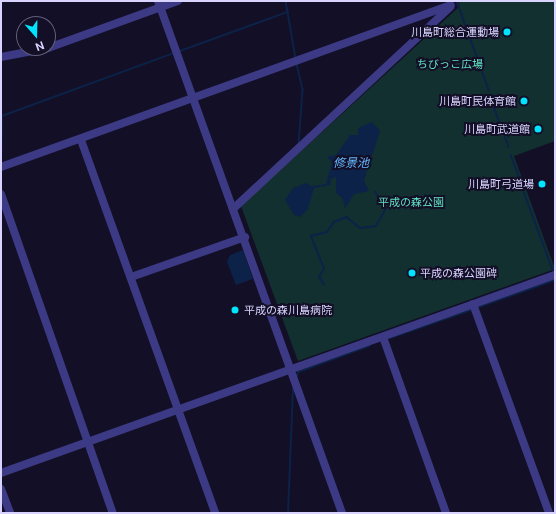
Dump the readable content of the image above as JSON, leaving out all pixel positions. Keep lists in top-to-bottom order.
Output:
{
  "water": ["修景池"],
  "parks": ["ちびっこ広場", "平成の森公園"],
  "places": [
    "川島町総合運動場",
    "川島町民体育館",
    "川島町武道館",
    "川島町弓道場",
    "平成の森公園碑",
    "平成の森川島病院"
  ],
  "north": "bottom"
}
